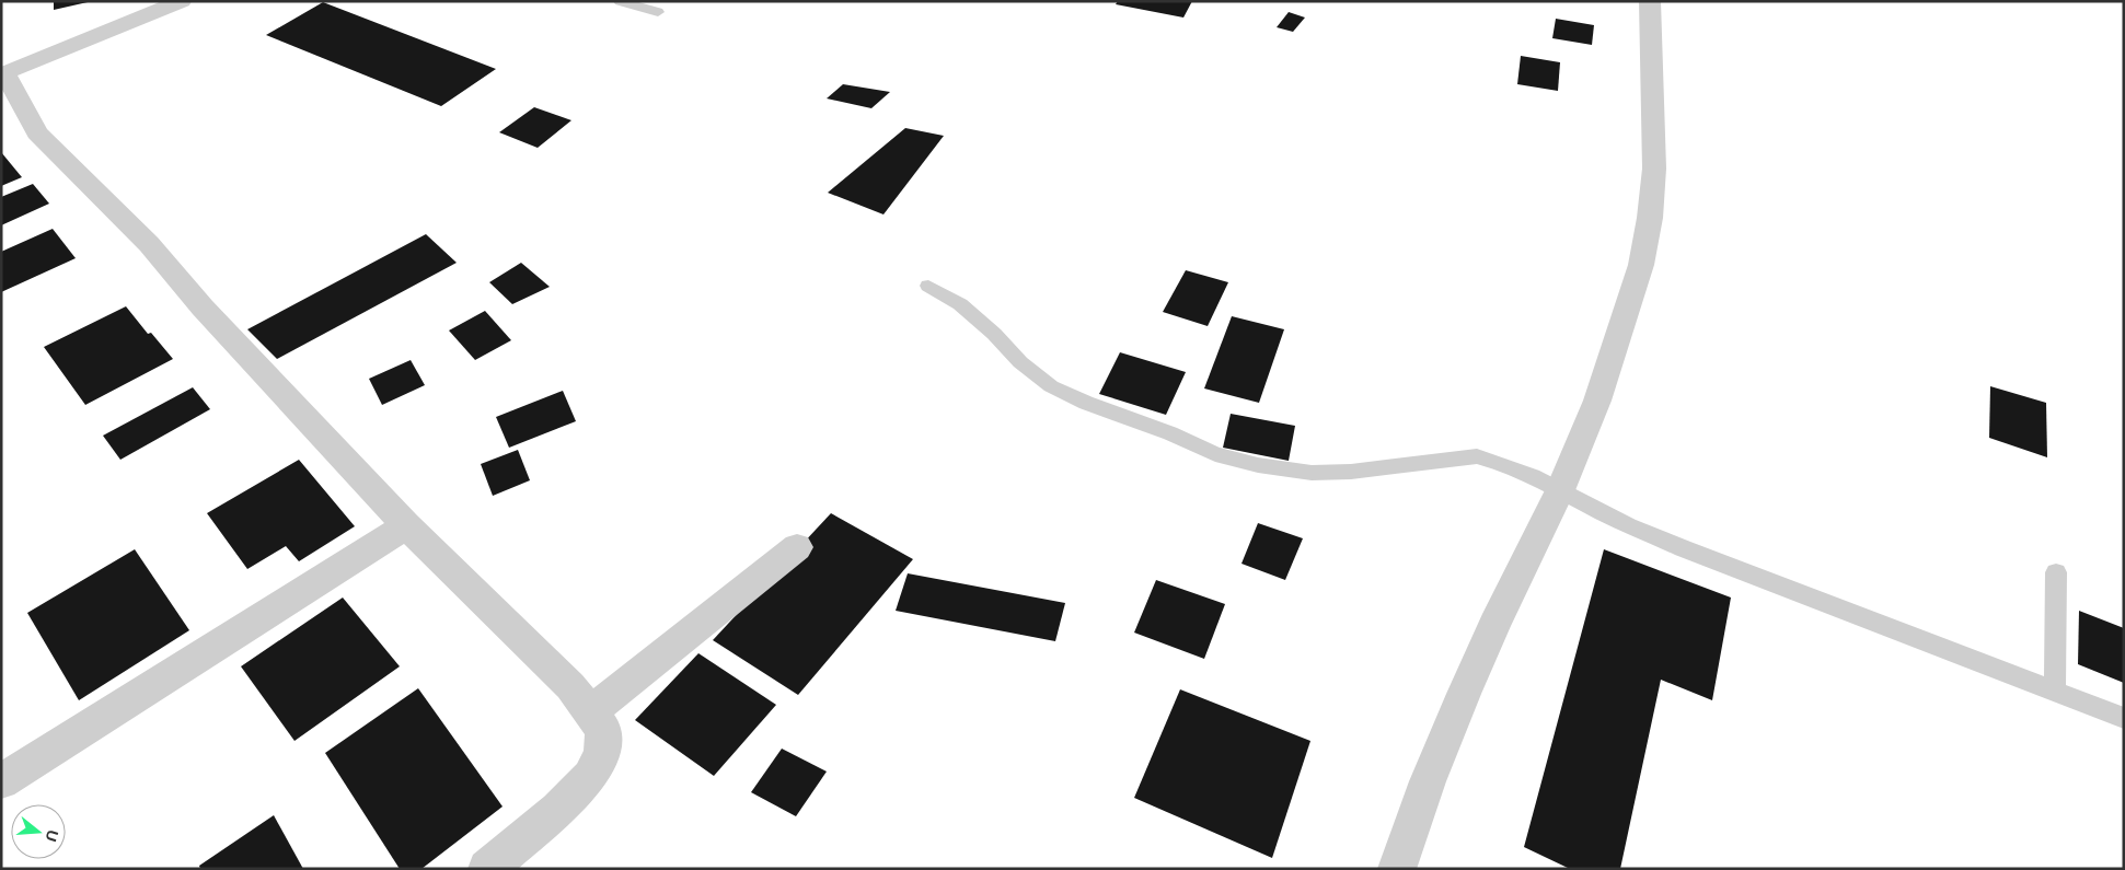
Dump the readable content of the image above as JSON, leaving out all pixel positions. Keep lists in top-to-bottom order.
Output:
{
  "north": "right"
}
